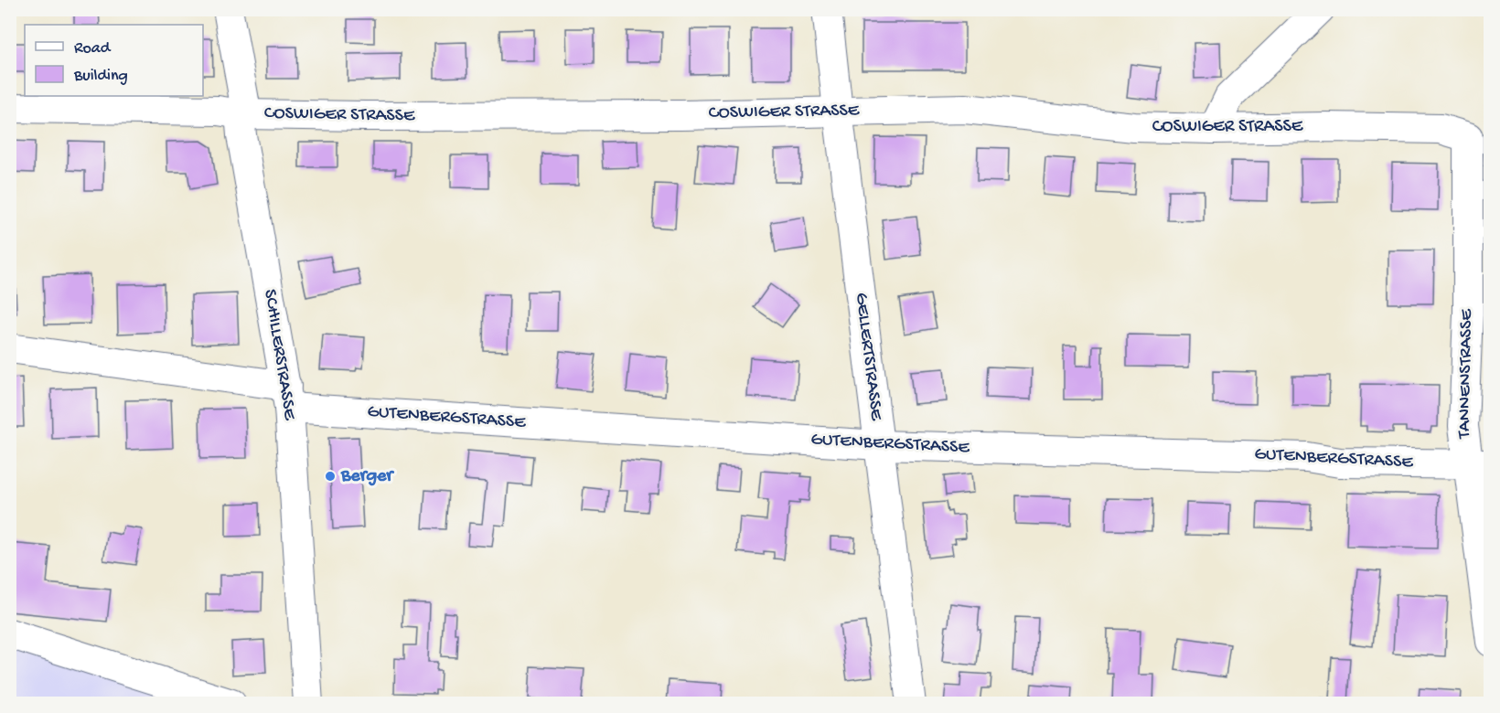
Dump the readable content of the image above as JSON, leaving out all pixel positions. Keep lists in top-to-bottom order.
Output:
{
  "streets": {
    "street": [
      "COSWIGER STRASSE",
      "SCHILLERSTRASSE",
      "GELLERTSTRASSE",
      "TANNENSTRASSE",
      "GUTENBERGSTRASSE"
    ]
  },
  "crossings": [
    ["COSWIGER STRASSE", "SCHILLERSTRASSE"],
    ["COSWIGER STRASSE", "GELLERTSTRASSE"],
    ["COSWIGER STRASSE", "TANNENSTRASSE"],
    ["SCHILLERSTRASSE", "GUTENBERGSTRASSE"],
    ["GELLERTSTRASSE", "GUTENBERGSTRASSE"],
    ["TANNENSTRASSE", "GUTENBERGSTRASSE"]
  ],
  "places": ["Berger"],
  "legend": ["Road", "Building"]
}
